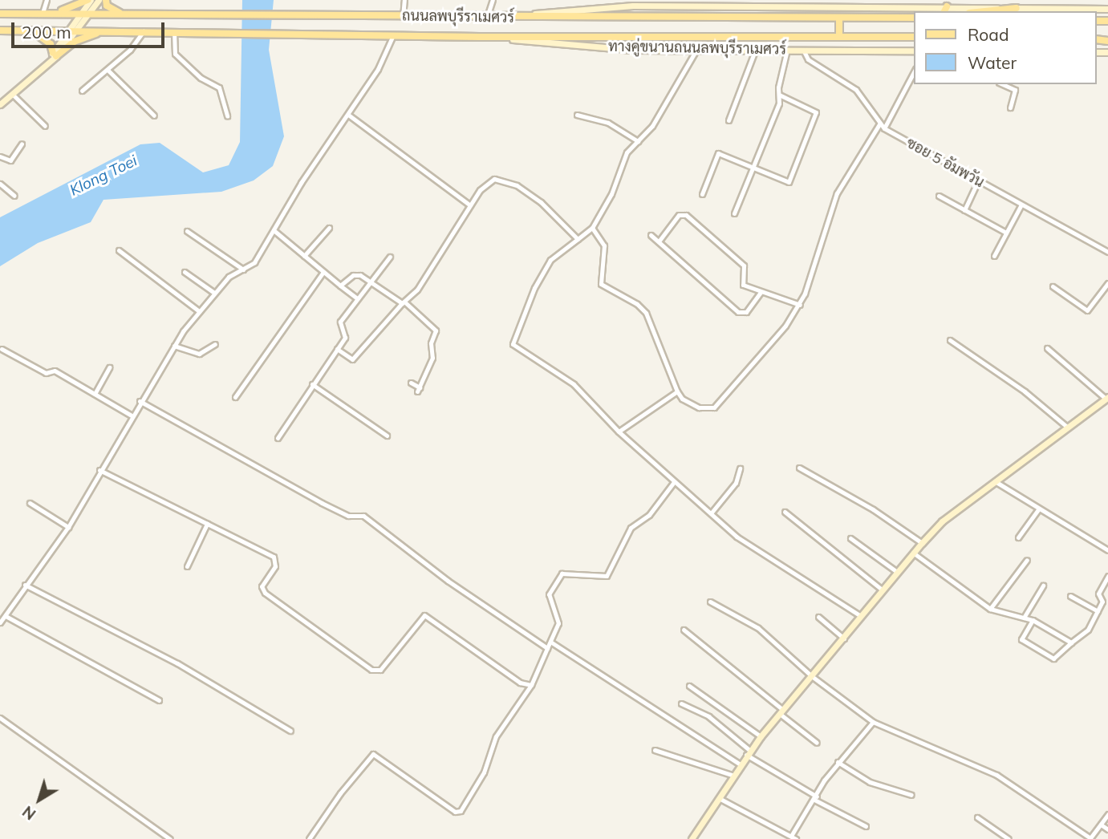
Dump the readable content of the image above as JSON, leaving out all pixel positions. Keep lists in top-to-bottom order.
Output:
{
  "streets": {
    "main road": ["ถนนลพบุรีราเมศวร์", "ทางคู่ขนานถนนลพบุรีราเมศวร์"],
    "street": ["ซอย 5 อัมพวัน"]
  },
  "crossings": [
    ["ถนนลพบุรีราเมศวร์", "ทางคู่ขนานถนนลพบุรีราเมศวร์"],
    ["ทางคู่ขนานถนนลพบุรีราเมศวร์", "ซอย 5 อัมพวัน"]
  ],
  "water": ["Klong Toei"],
  "legend": ["Road", "Water"],
  "scale_bar": "200 m",
  "north": "bottom left"
}
